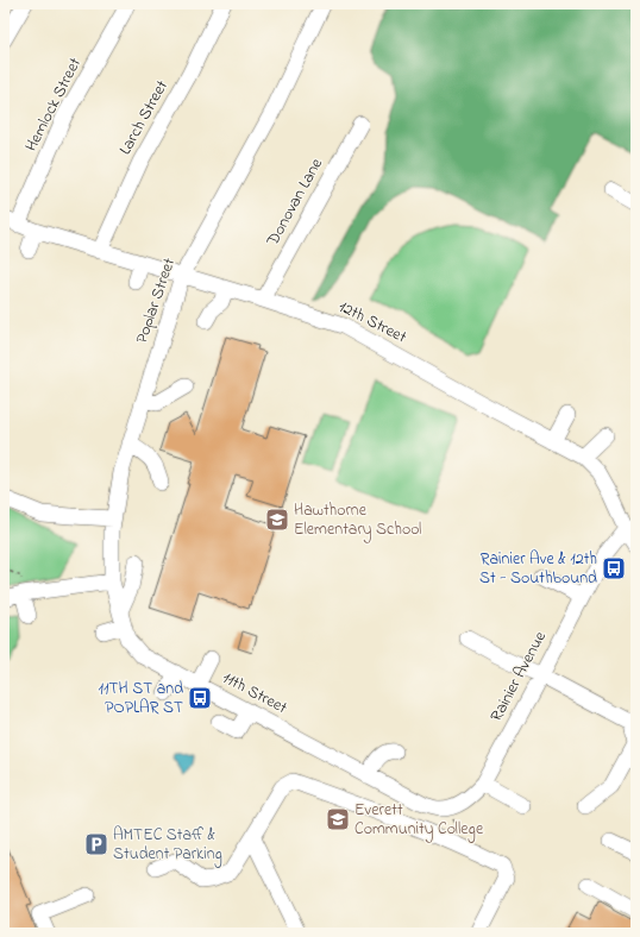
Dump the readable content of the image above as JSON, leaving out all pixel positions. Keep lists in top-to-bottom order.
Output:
{
  "streets": {
    "street": [
      "Hemlock Street",
      "Larch Street",
      "Donovan Lane",
      "Poplar Street",
      "12th Street",
      "Rainier Avenue",
      "11th Street"
    ]
  },
  "crossings": [
    ["Hemlock Street", "12th Street"],
    ["Larch Street", "12th Street"],
    ["Donovan Lane", "12th Street"],
    ["Poplar Street", "12th Street"],
    ["Poplar Street", "11th Street"],
    ["12th Street", "Rainier Avenue"],
    ["Rainier Avenue", "11th Street"]
  ],
  "places": {
    "school or university": ["Hawthorne Elementary School", "Everett Community College"],
    "bus stop": ["Rainier Ave & 12th St - Southbound", "11TH ST and POPLAR ST"],
    "parking": ["AMTEC Staff & Student Parking"]
  }
}
